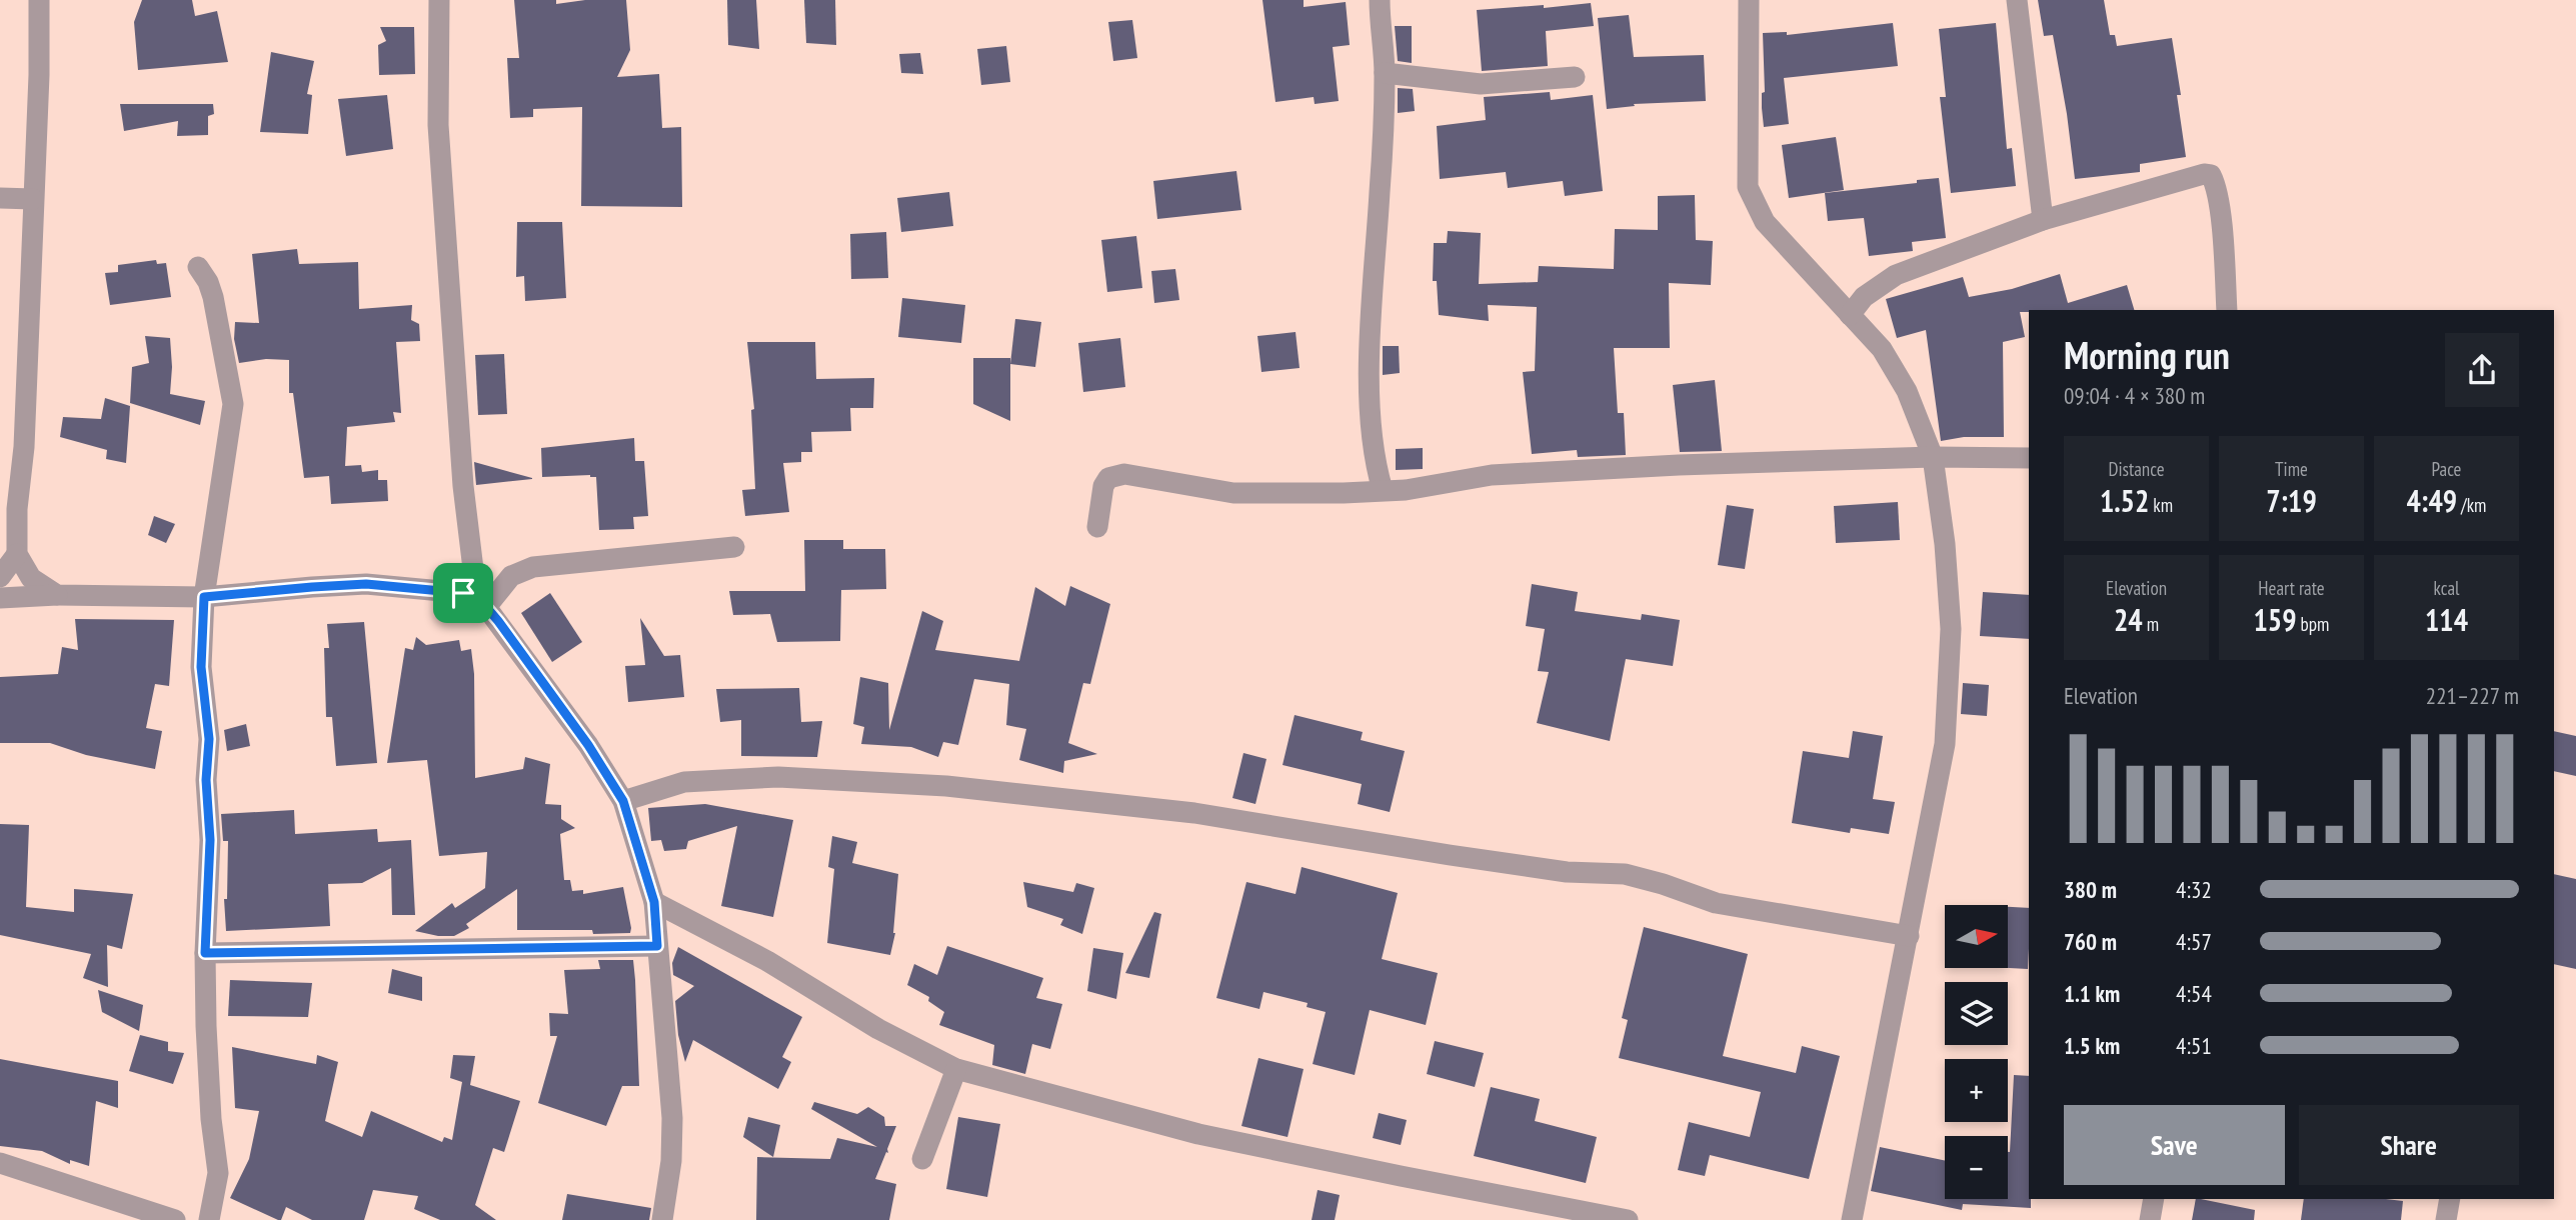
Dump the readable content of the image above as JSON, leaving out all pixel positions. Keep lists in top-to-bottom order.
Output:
{
  "north": "right",
  "page": {
    "heading": ["Morning run", "09:04 · 4 × 380 m"],
    "stats": [
      ["Distance", "1.52 km"],
      ["Time", "7:19"],
      ["Pace", "4:49 /km"],
      ["Elevation", "24 m"],
      ["Heart rate", "159 bpm"],
      ["kcal", "114"]
    ],
    "chart": ["Elevation", "221–227 m"],
    "list": [
      {
        "name": "380 m",
        "note": "4:32"
      },
      {
        "name": "760 m",
        "note": "4:57"
      },
      {
        "name": "1.1 km",
        "note": "4:54"
      },
      {
        "name": "1.5 km",
        "note": "4:51"
      }
    ],
    "map_buttons": ["+", "−"],
    "buttons": ["Save", "Share"]
  }
}
